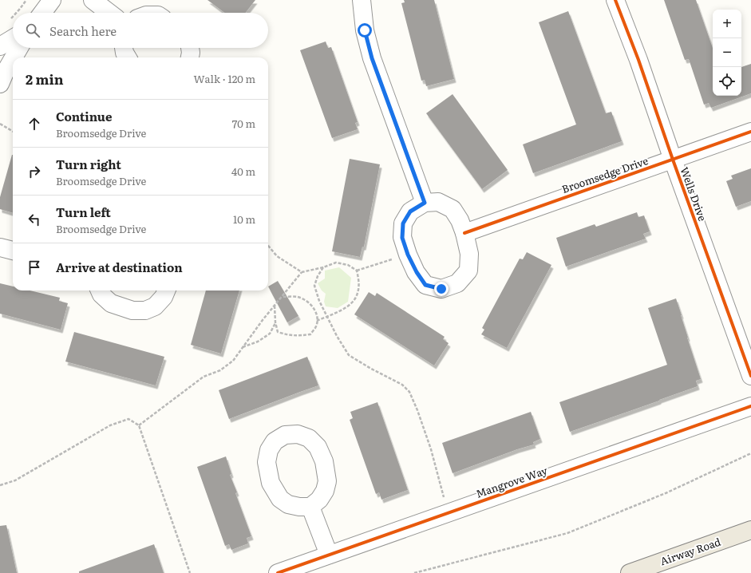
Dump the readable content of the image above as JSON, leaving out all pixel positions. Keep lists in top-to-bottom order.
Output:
{
  "streets": {
    "main road": ["Airway Road"],
    "street": ["Broomsedge Drive", "Wells Drive", "Mangrove Way"]
  },
  "crossings": [
    ["Broomsedge Drive", "Wells Drive"]
  ],
  "page": {
    "map_buttons": ["+", "−"],
    "search": "Search here",
    "heading": ["2 min", "Walk · 120 m"],
    "list": [
      ["Continue", "Broomsedge Drive", "70 m"],
      ["Turn right", "Broomsedge Drive", "40 m"],
      ["Turn left", "Broomsedge Drive", "10 m"],
      "Arrive at destination"
    ]
  }
}
